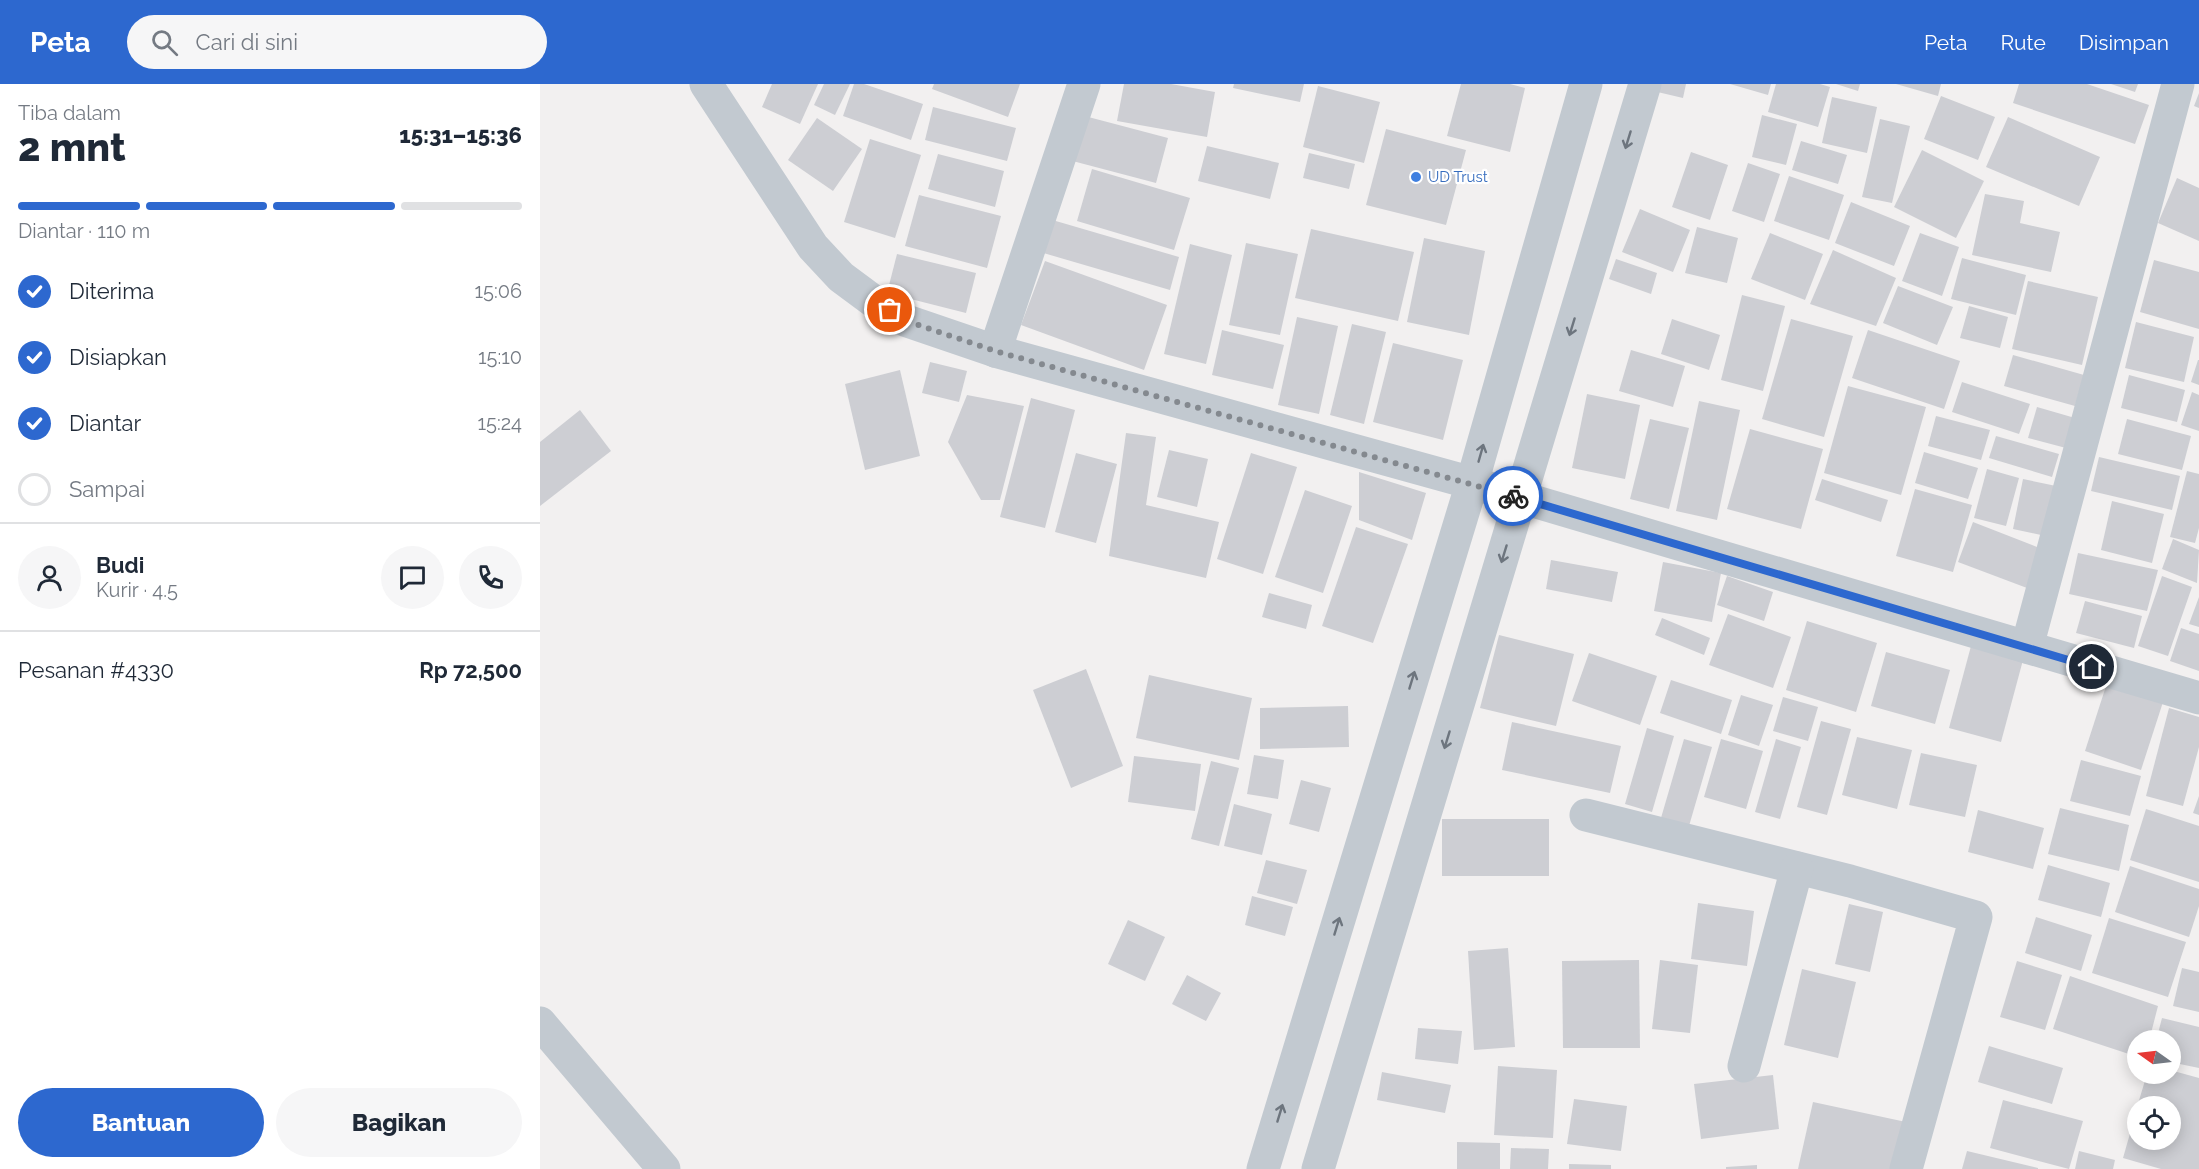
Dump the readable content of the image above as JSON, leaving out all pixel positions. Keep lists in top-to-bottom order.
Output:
{
  "places": ["UD Trust"],
  "north": "left",
  "page": {
    "header": "Peta",
    "search": "Cari di sini",
    "nav": ["Peta", "Rute", "Disimpan"],
    "heading": ["2 mnt", "Tiba dalam", "15:31–15:36"],
    "panel": [
      "Budi",
      "Kurir · 4.5",
      "Pesanan #4330",
      "Rp 72,500"
    ],
    "bar": "Diantar · 110 m",
    "list": [
      ["Diterima", "15:06"],
      ["Disiapkan", "15:10"],
      ["Diantar", "15:24"],
      "Sampai"
    ],
    "buttons": ["Bantuan", "Bagikan"]
  }
}
